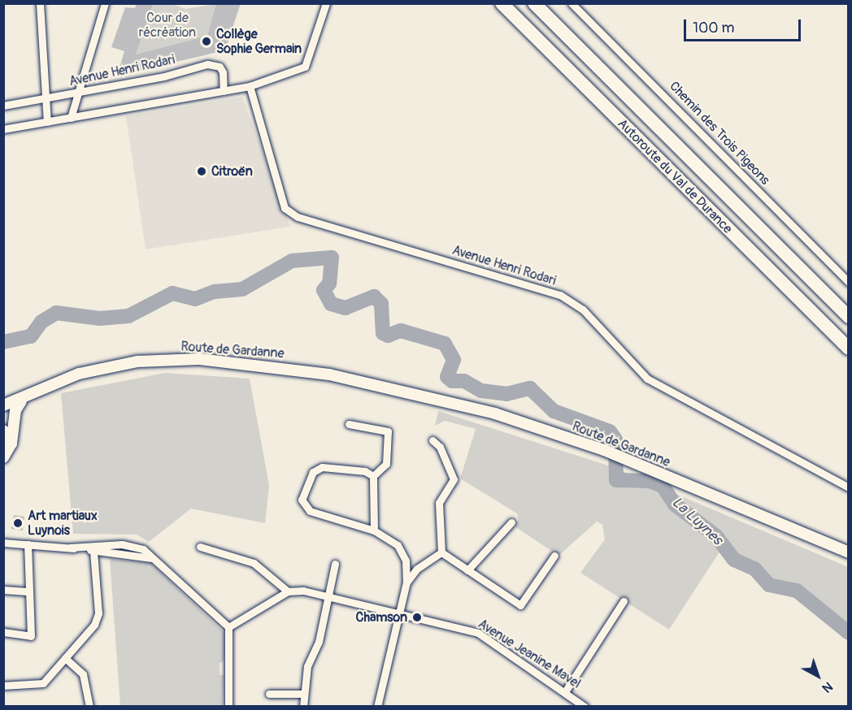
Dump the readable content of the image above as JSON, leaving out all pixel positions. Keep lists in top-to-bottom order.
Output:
{
  "streets": {
    "highway": ["Autoroute du Val de Durance"],
    "main road": ["Route de Gardanne"],
    "street": ["Avenue Henri Rodari", "Chemin des Trois Pigeons", "Avenue Jeanine Mavel"]
  },
  "water": ["La Luynes"],
  "parks": ["Cour de récréation"],
  "places": [
    "Collège Sophie Germain",
    "Citroën",
    "Art martiaux Luynois",
    "Chamson"
  ],
  "scale_bar": "100 m",
  "north": "bottom right"
}
